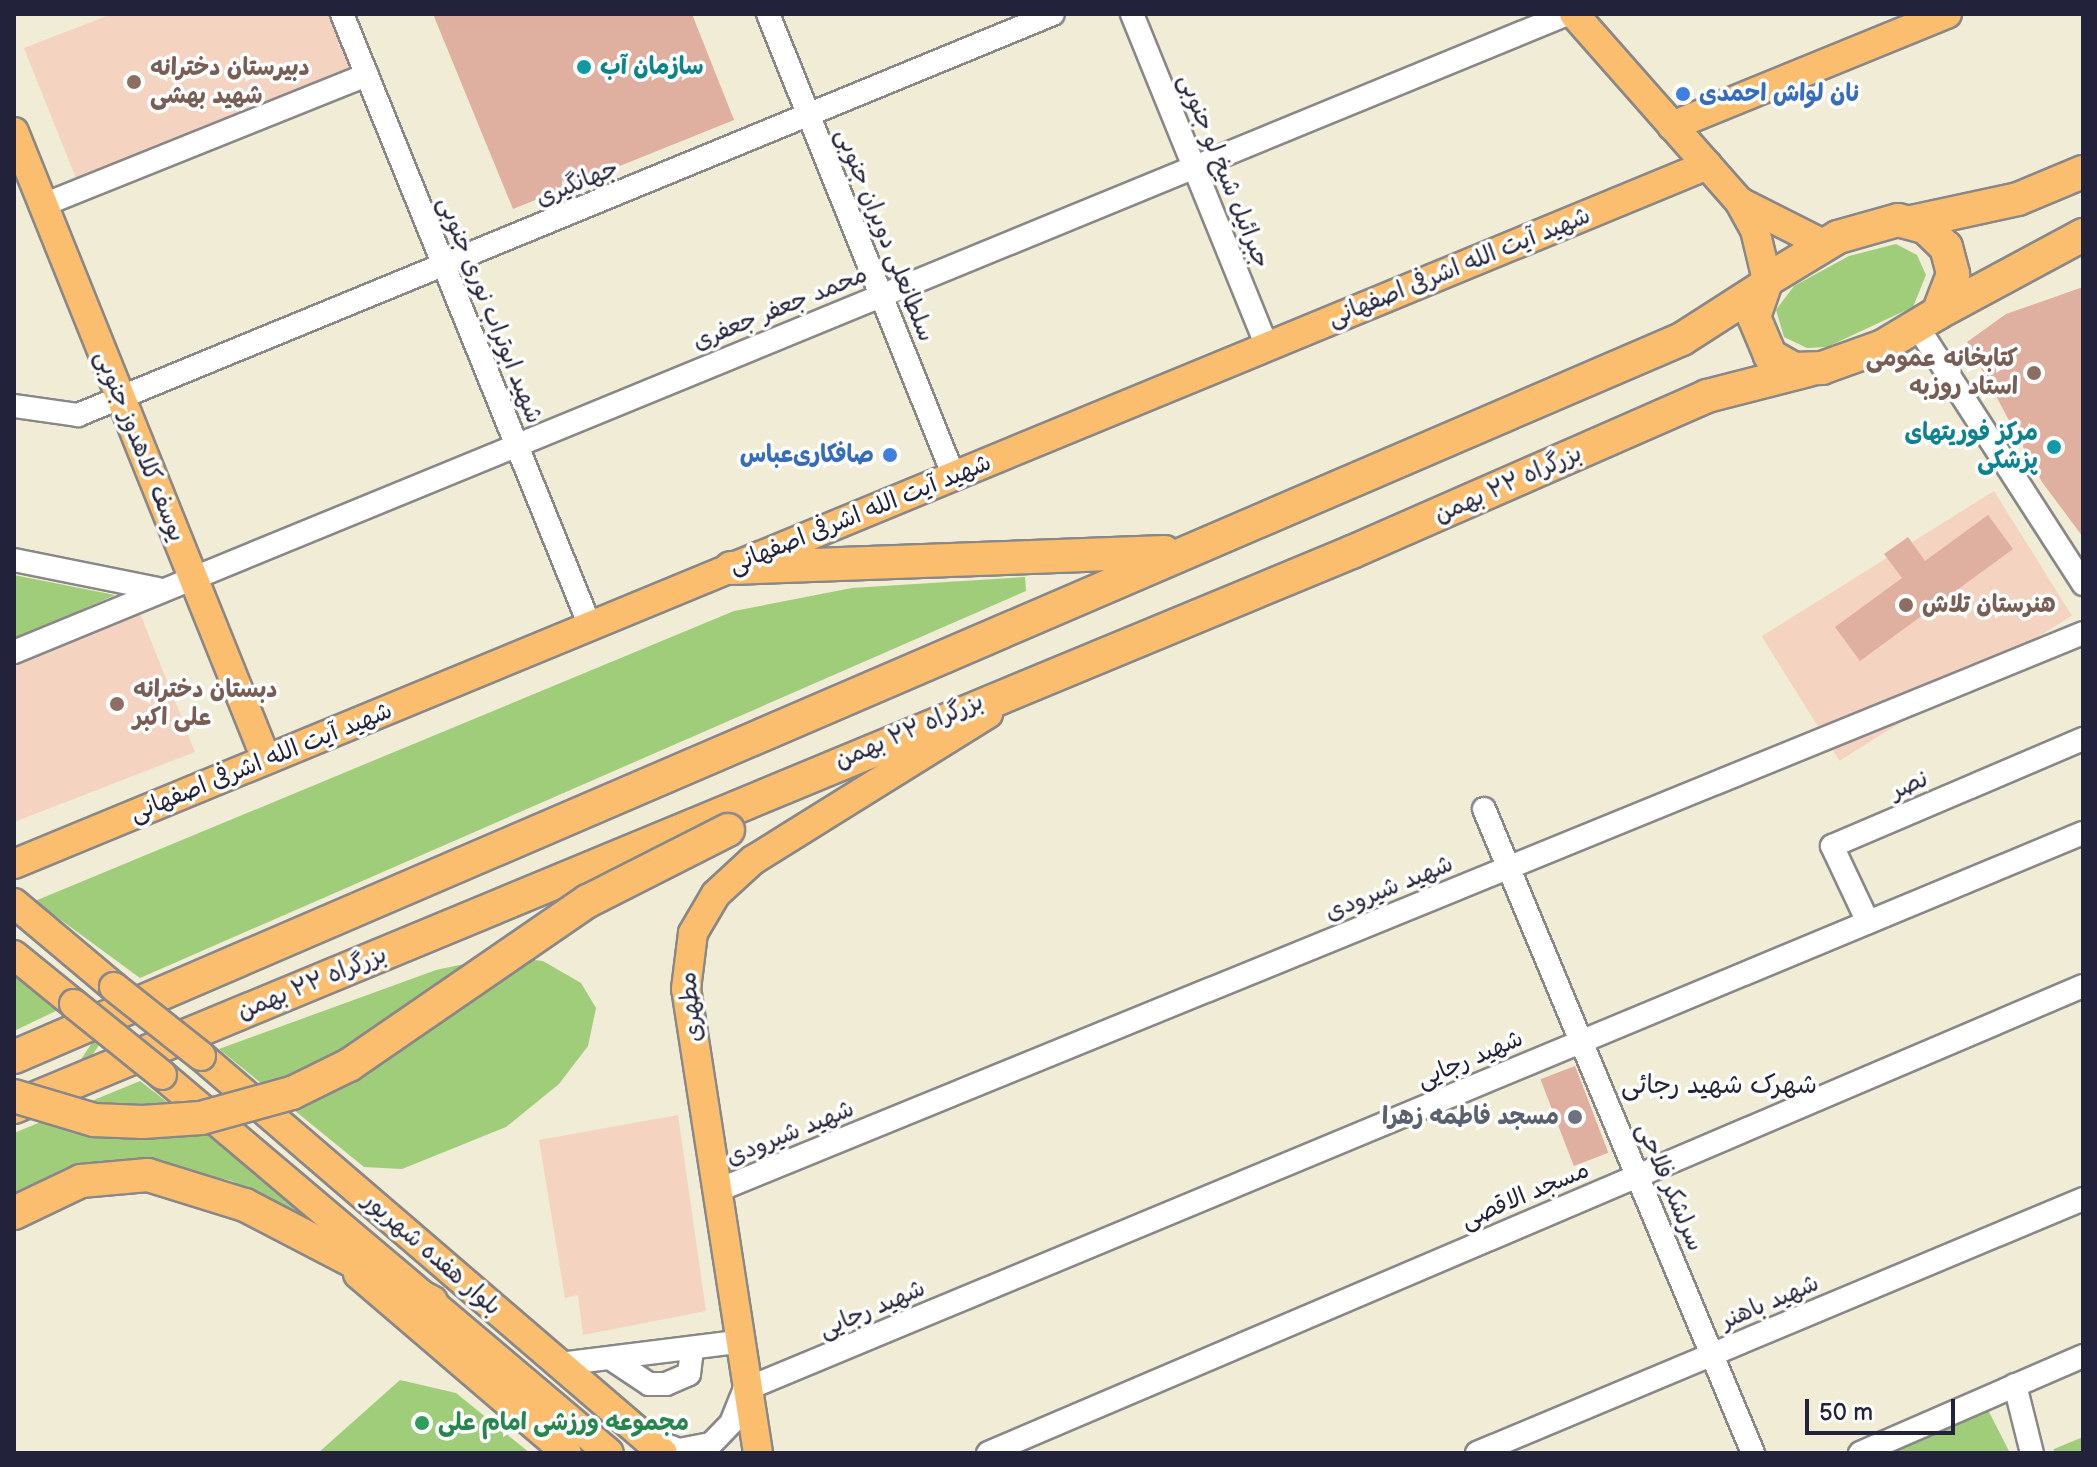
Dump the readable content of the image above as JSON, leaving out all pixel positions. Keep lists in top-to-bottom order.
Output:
{
  "streets": {
    "highway": ["بزرگراه ۲۲ بهمن"],
    "main road": [
      "شهید آیت الله اشرفی اصفهانی",
      "یوسف کلاهدوز جنوبی",
      "مطهری",
      "بلوار هفده شهریور"
    ],
    "street": [
      "جبرائیل شیخ لو جنوبی",
      "جهانگیری",
      "سلطانعلی دویران جنوبی",
      "محمد جعفر جعفری",
      "شهید ابوتراب نوری جنوبی",
      "نصر",
      "شهید شیرودی",
      "شهید رجایی",
      "سرلشکر فلاحی",
      "مسجد الاقصی",
      "شهید باهنر"
    ]
  },
  "crossings": [
    ["جبرائیل شیخ لو جنوبی", "شهید آیت الله اشرفی اصفهانی"],
    ["جبرائیل شیخ لو جنوبی", "محمد جعفر جعفری"],
    ["جهانگیری", "سلطانعلی دویران جنوبی"],
    ["جهانگیری", "شهید ابوتراب نوری جنوبی"],
    ["جهانگیری", "یوسف کلاهدوز جنوبی"],
    ["سلطانعلی دویران جنوبی", "شهید آیت الله اشرفی اصفهانی"],
    ["سلطانعلی دویران جنوبی", "محمد جعفر جعفری"],
    ["شهید آیت الله اشرفی اصفهانی", "شهید ابوتراب نوری جنوبی"],
    ["شهید آیت الله اشرفی اصفهانی", "یوسف کلاهدوز جنوبی"],
    ["محمد جعفر جعفری", "شهید ابوتراب نوری جنوبی"],
    ["محمد جعفر جعفری", "یوسف کلاهدوز جنوبی"],
    ["نصر", "شهید رجایی"],
    ["شهید شیرودی", "مطهری"],
    ["شهید شیرودی", "سرلشکر فلاحی"],
    ["مطهری", "شهید رجایی"],
    ["شهید رجایی", "سرلشکر فلاحی"],
    ["سرلشکر فلاحی", "مسجد الاقصی"],
    ["سرلشکر فلاحی", "شهید باهنر"]
  ],
  "districts": ["شهرک شهید رجائی"],
  "places": [
    "سازمان آب",
    "دبیرستان دخترانه شهید بهشی",
    "نان لواش احمدی",
    "کتابخانه عمومی استاد روزبه",
    "مرکز فوریتهای پزشکی",
    "صافکاری‌عباس",
    "هنرستان تلاش",
    "دبستان دخترانه علی اکبر",
    "مسجد فاطمه زهرا",
    "مجموعه ورزشی امام علی"
  ],
  "scale_bar": "50 m"
}
